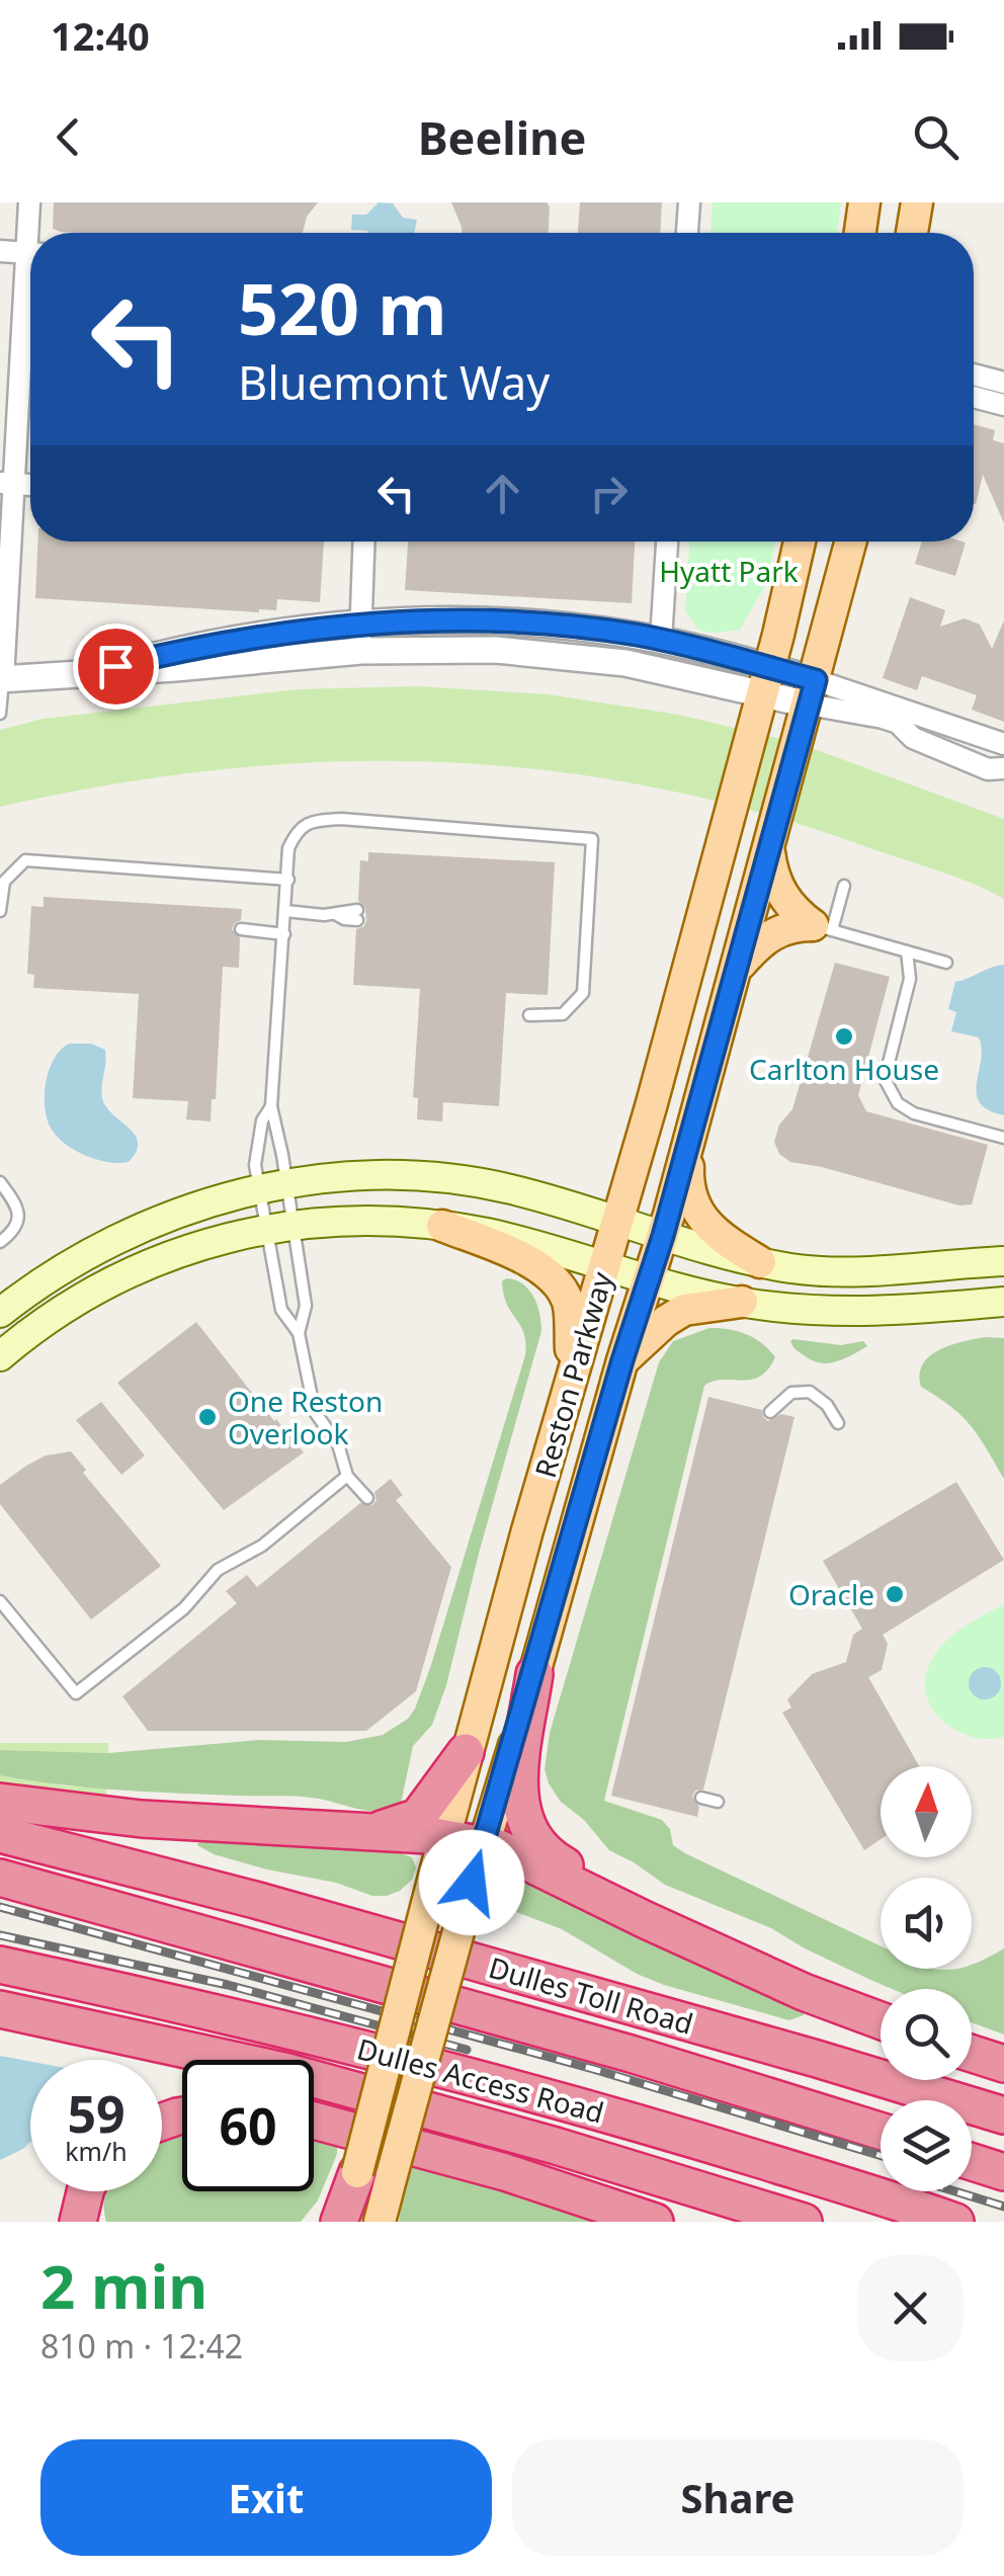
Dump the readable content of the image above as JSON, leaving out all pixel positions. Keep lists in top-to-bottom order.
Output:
{
  "streets": {
    "highway": ["Dulles Toll Road", "Dulles Access Road"],
    "main road": ["Reston Parkway"]
  },
  "parks": ["Hyatt Park"],
  "places": ["Carlton House", "One Reston Overlook", "Oracle"],
  "north": "top",
  "page": {
    "status": "12:40",
    "header": "Beeline",
    "turn": ["520 m", "Bluemont Way"],
    "speed": "59 km/h",
    "limit": "60",
    "heading": ["2 min", "810 m · 12:42"],
    "buttons": ["Exit", "Share"]
  }
}
